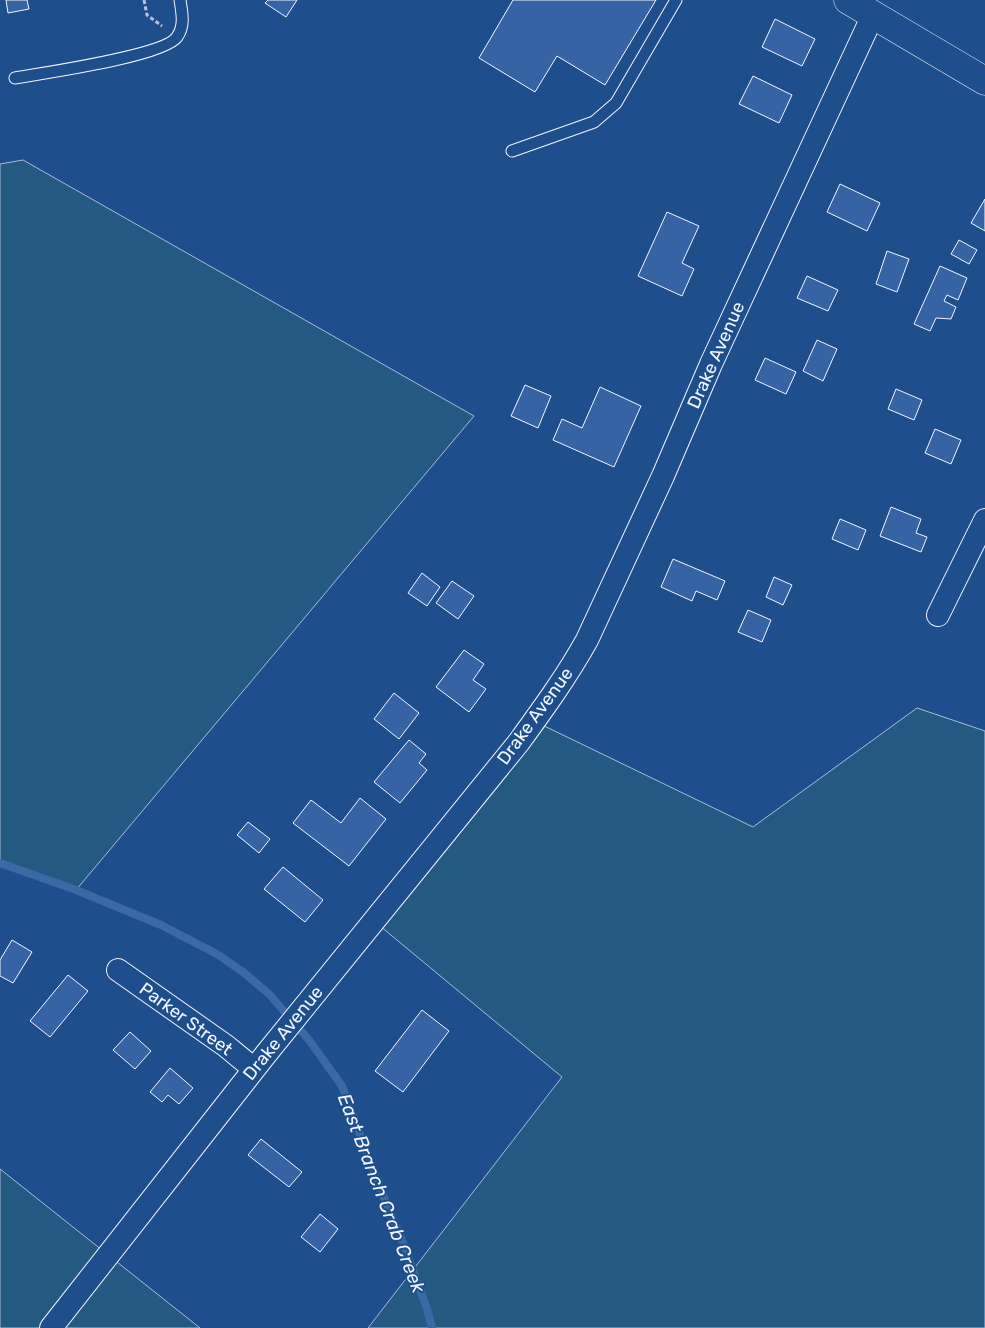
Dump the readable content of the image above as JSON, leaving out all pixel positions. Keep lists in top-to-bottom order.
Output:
{
  "streets": {
    "street": ["Drake Avenue", "Parker Street"]
  },
  "crossings": [
    ["Drake Avenue", "Parker Street"]
  ],
  "water": ["East Branch Crab Creek"]
}
